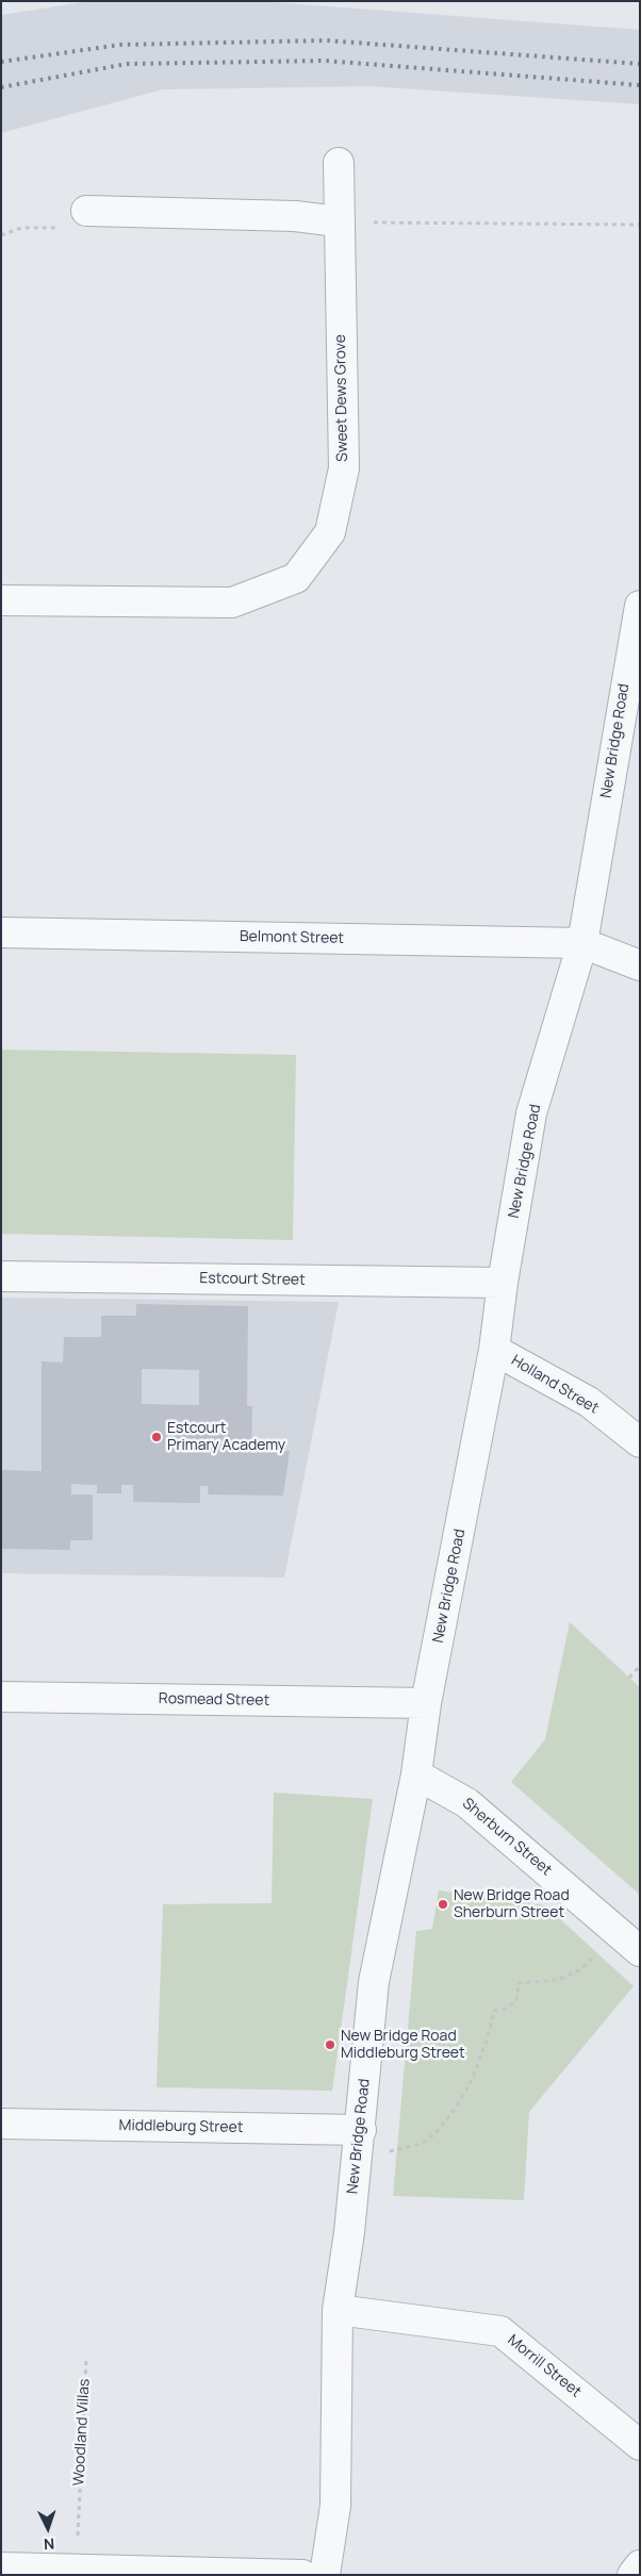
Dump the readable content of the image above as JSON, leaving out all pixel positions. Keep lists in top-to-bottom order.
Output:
{
  "streets": {
    "street": [
      "Sweet Dews Grove",
      "New Bridge Road",
      "Belmont Street",
      "Estcourt Street",
      "Holland Street",
      "Rosmead Street",
      "Sherburn Street",
      "Middleburg Street",
      "Morrill Street"
    ],
    "path": ["Woodland Villas"]
  },
  "crossings": [
    ["New Bridge Road", "Belmont Street"],
    ["New Bridge Road", "Estcourt Street"],
    ["New Bridge Road", "Holland Street"],
    ["New Bridge Road", "Rosmead Street"],
    ["New Bridge Road", "Sherburn Street"],
    ["New Bridge Road", "Middleburg Street"],
    ["New Bridge Road", "Morrill Street"]
  ],
  "places": ["Estcourt Primary Academy", "New Bridge Road Sherburn Street", "New Bridge Road Middleburg Street"],
  "north": "bottom"
}
